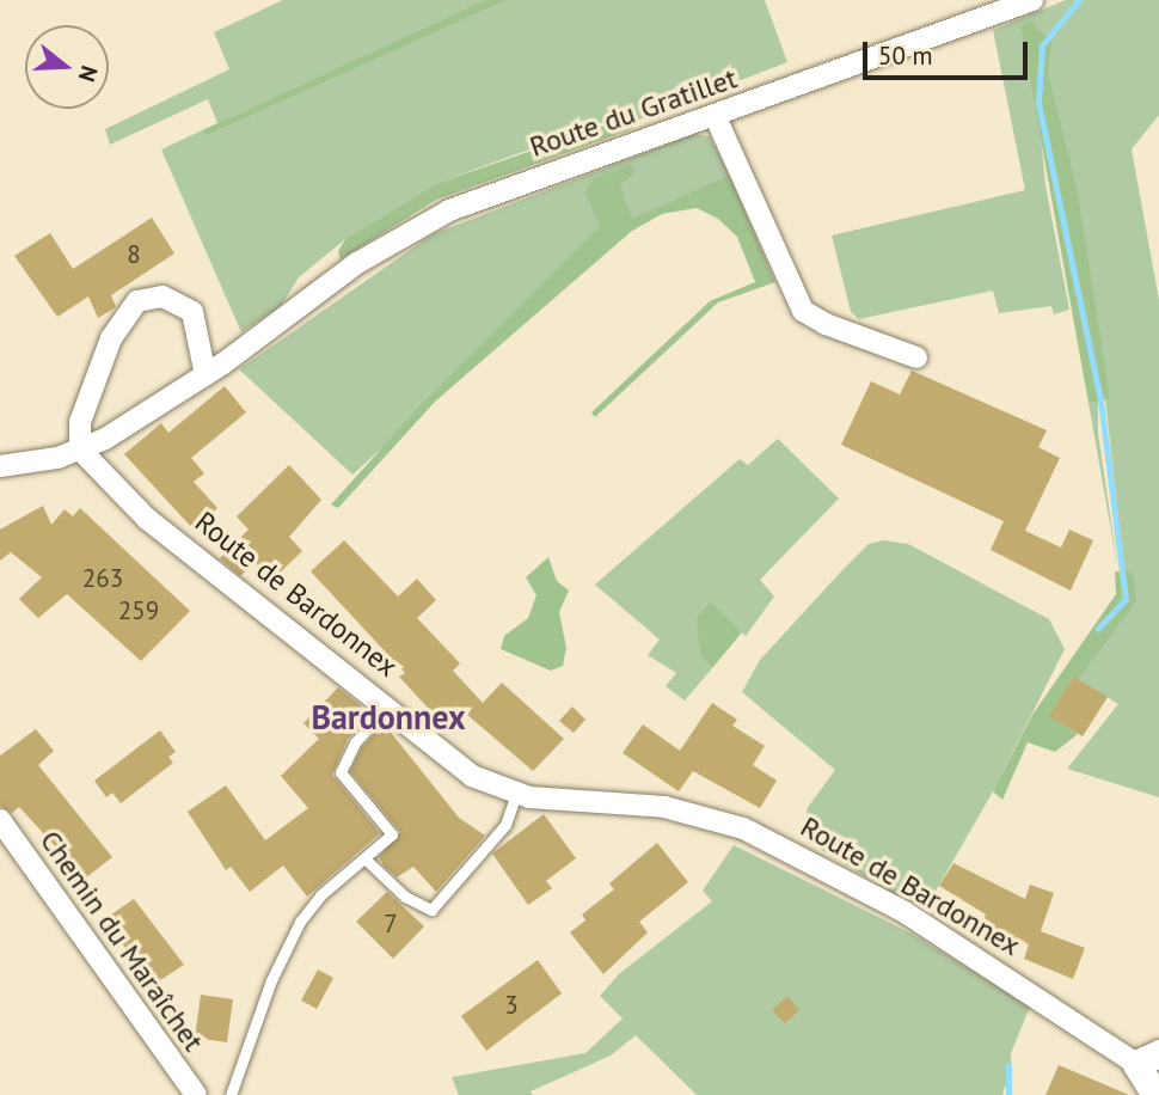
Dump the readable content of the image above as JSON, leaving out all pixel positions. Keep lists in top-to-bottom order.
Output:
{
  "streets": {
    "street": ["Route du Gratillet", "Route de Bardonnex", "Chemin du Maraîchet"]
  },
  "crossings": [
    ["Route du Gratillet", "Route de Bardonnex"]
  ],
  "districts": ["Bardonnex"],
  "house_numbers": [
    "8",
    "263",
    "259",
    "7",
    "3"
  ],
  "scale_bar": "50 m",
  "north": "right"
}
